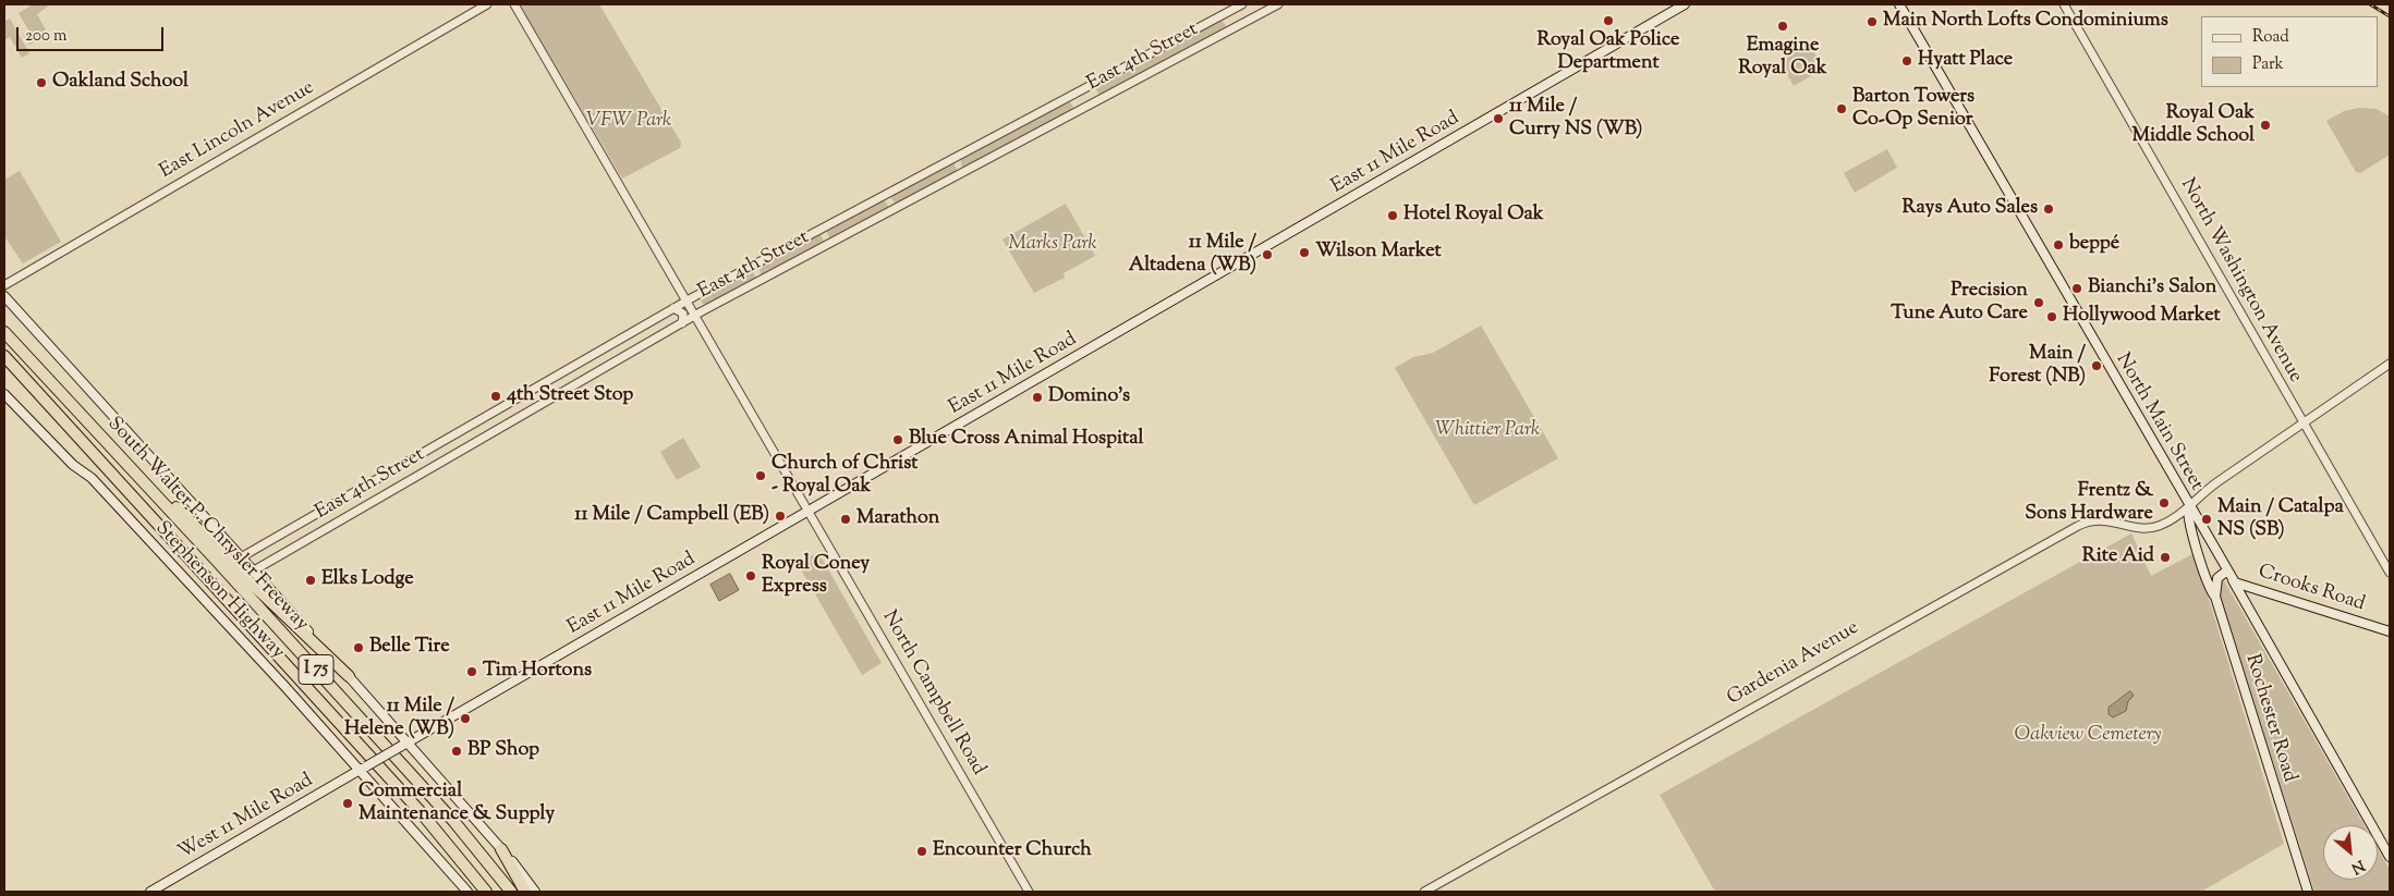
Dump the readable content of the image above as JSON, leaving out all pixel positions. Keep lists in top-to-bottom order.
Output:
{
  "streets": {
    "highway": ["South Walter P. Chrysler Freeway", "I 75"],
    "main road": [
      "East 11 Mile Road",
      "North Main Street",
      "Crooks Road",
      "Stephenson Highway",
      "Rochester Road",
      "West 11 Mile Road"
    ],
    "street": [
      "East 4th Street",
      "East Lincoln Avenue",
      "North Washington Avenue",
      "Gardenia Avenue",
      "North Campbell Road"
    ]
  },
  "crossings": [
    ["East 4th Street", "North Campbell Road"],
    ["East 11 Mile Road", "Stephenson Highway"],
    ["East 11 Mile Road", "North Campbell Road"],
    ["East 11 Mile Road", "West 11 Mile Road"],
    ["North Washington Avenue", "Gardenia Avenue"],
    ["North Main Street", "Crooks Road"],
    ["North Main Street", "Gardenia Avenue"],
    ["North Main Street", "Rochester Road"],
    ["Stephenson Highway", "West 11 Mile Road"],
    ["Gardenia Avenue", "Rochester Road"]
  ],
  "parks": [
    "VFW Park",
    "Marks Park",
    "Whittier Park",
    "Oakview Cemetery"
  ],
  "places": [
    "Royal Oak Police Department",
    "Main North Lofts Condominiums",
    "Emagine Royal Oak",
    "Hyatt Place",
    "Oakland School",
    "Barton Towers Co-Op Senior",
    "11 Mile / Curry NS (WB)",
    "Royal Oak Middle School",
    "Rays Auto Sales",
    "Hotel Royal Oak",
    "beppé",
    "Wilson Market",
    "11 Mile / Altadena (WB)",
    "Bianchi's Salon",
    "Precision Tune Auto Care",
    "Hollywood Market",
    "Main / Forest (NB)",
    "4th Street Stop",
    "Domino's",
    "Blue Cross Animal Hospital",
    "Church of Christ - Royal Oak",
    "Frentz & Sons Hardware",
    "11 Mile / Campbell (EB)",
    "Marathon",
    "Main / Catalpa NS (SB)",
    "Rite Aid",
    "Royal Coney Express",
    "Elks Lodge",
    "Belle Tire",
    "Tim Hortons",
    "11 Mile / Helene (WB)",
    "BP Shop",
    "Commercial Maintenance & Supply",
    "Encounter Church"
  ],
  "legend": ["Road", "Park"],
  "scale_bar": "200 m",
  "north": "bottom right"
}
